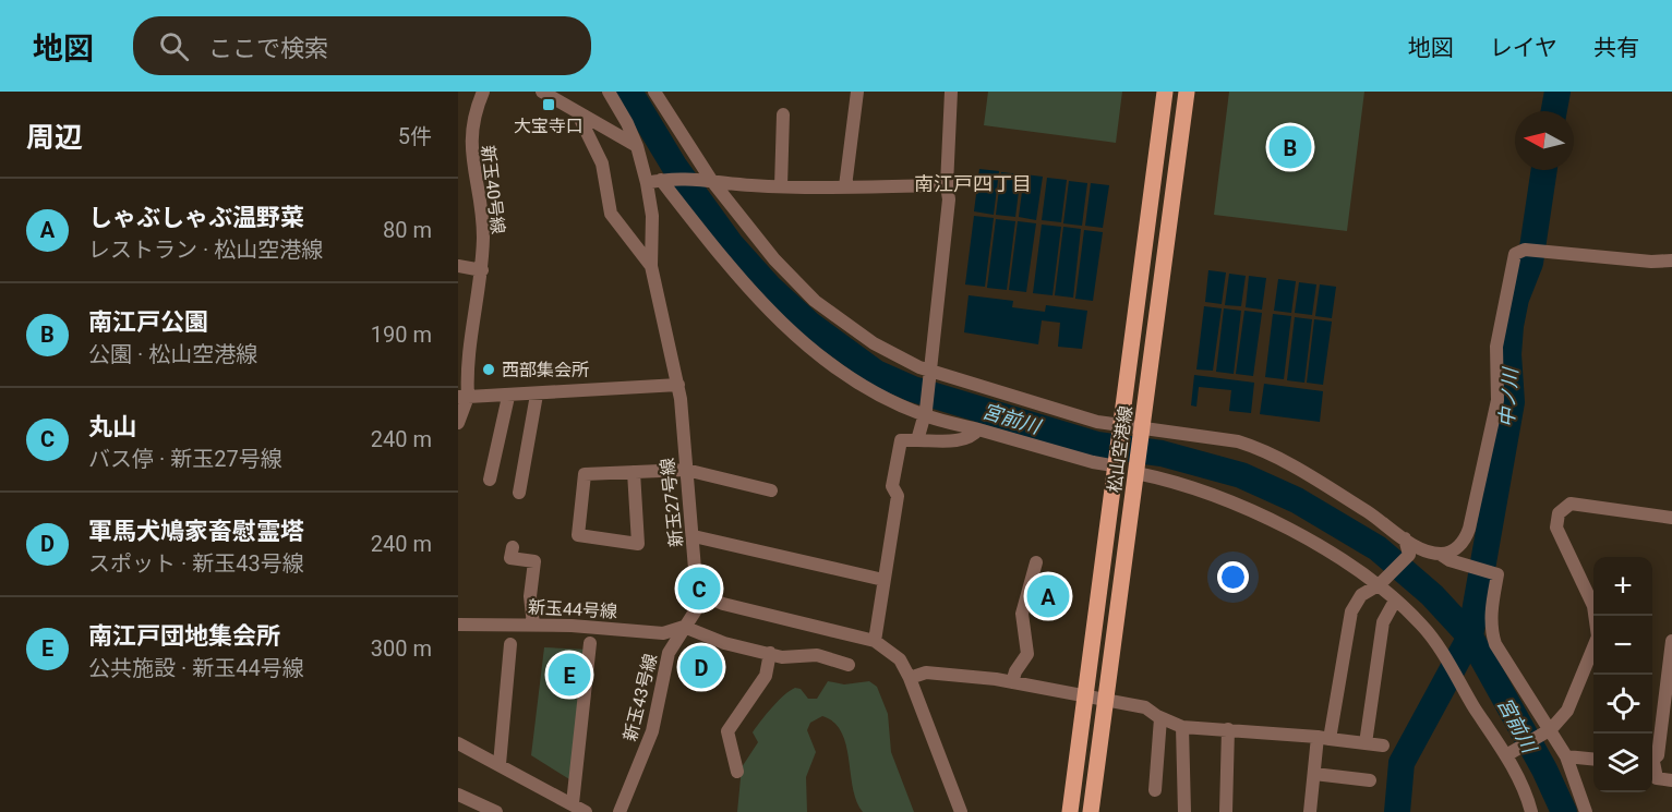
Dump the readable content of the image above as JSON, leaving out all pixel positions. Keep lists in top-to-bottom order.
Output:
{
  "streets": {
    "main road": ["松山空港線"],
    "street": [
      "新玉40号線",
      "新玉27号線",
      "新玉44号線",
      "新玉43号線"
    ]
  },
  "crossings": [
    ["新玉27号線", "新玉43号線"],
    ["新玉44号線", "新玉43号線"]
  ],
  "districts": ["南江戸四丁目"],
  "water": ["中ノ川", "宮前川"],
  "places": {
    "transit": ["大宝寺口"],
    "other": ["西部集会所"]
  },
  "north": "left",
  "page": {
    "header": "地図",
    "search": "ここで検索",
    "nav": ["地図", "レイヤ", "共有"],
    "heading": ["周辺", "5件"],
    "pins": [
      "B",
      "C",
      "A",
      "D",
      "E"
    ],
    "list": [
      {
        "mark": "A",
        "name": "しゃぶしゃぶ温野菜",
        "note": "レストラン · 松山空港線",
        "value": "80 m"
      },
      {
        "mark": "B",
        "name": "南江戸公園",
        "note": "公園 · 松山空港線",
        "value": "190 m"
      },
      {
        "mark": "C",
        "name": "丸山",
        "note": "バス停 · 新玉27号線",
        "value": "240 m"
      },
      {
        "mark": "D",
        "name": "軍馬犬鳩家畜慰霊塔",
        "note": "スポット · 新玉43号線",
        "value": "240 m"
      },
      {
        "mark": "E",
        "name": "南江戸団地集会所",
        "note": "公共施設 · 新玉44号線",
        "value": "300 m"
      }
    ],
    "map_buttons": ["+", "−"]
  }
}
